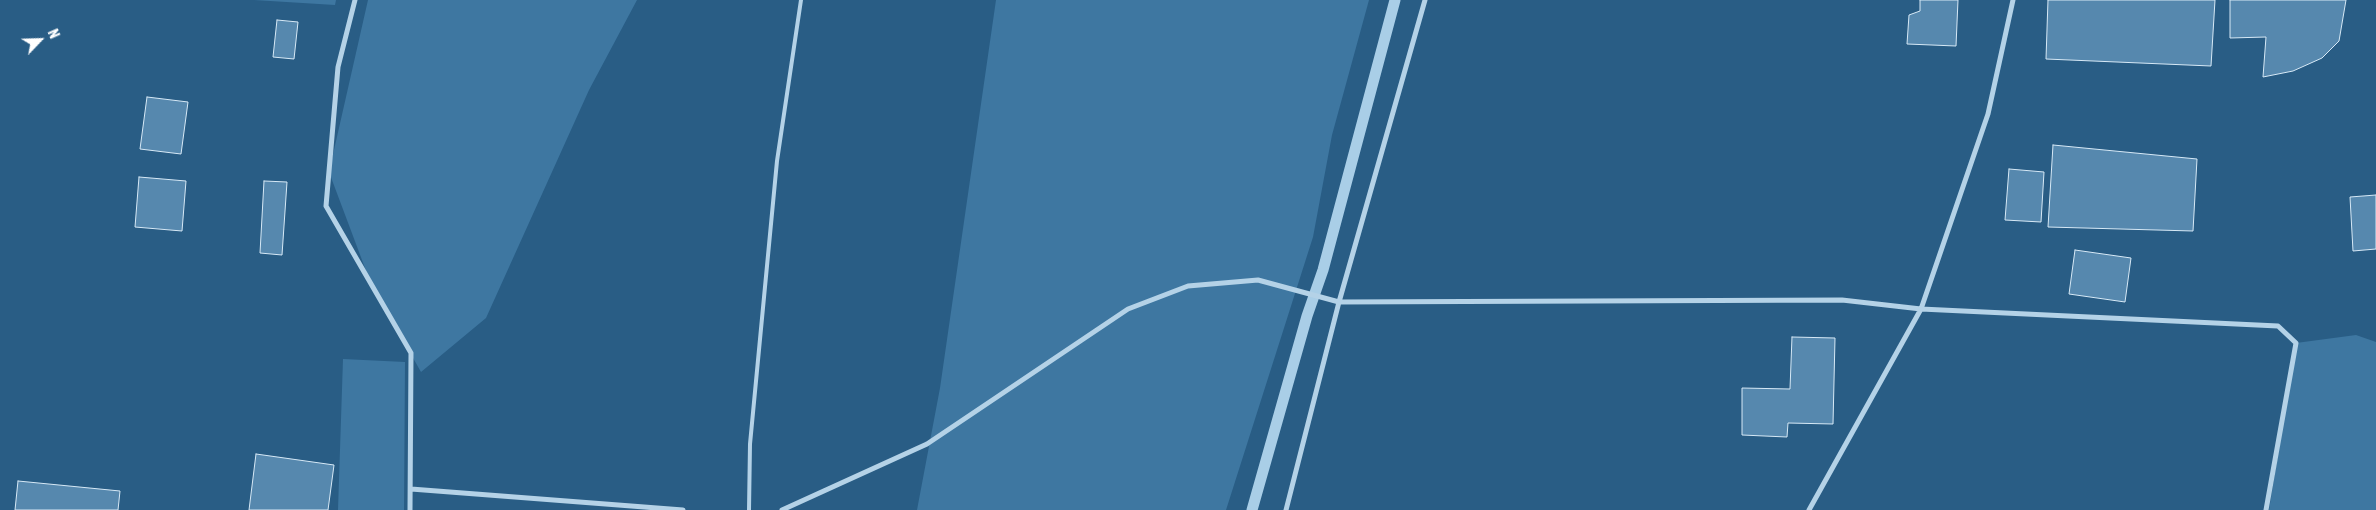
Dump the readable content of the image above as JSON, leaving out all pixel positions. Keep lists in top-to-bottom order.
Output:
{
  "north": "top right"
}
